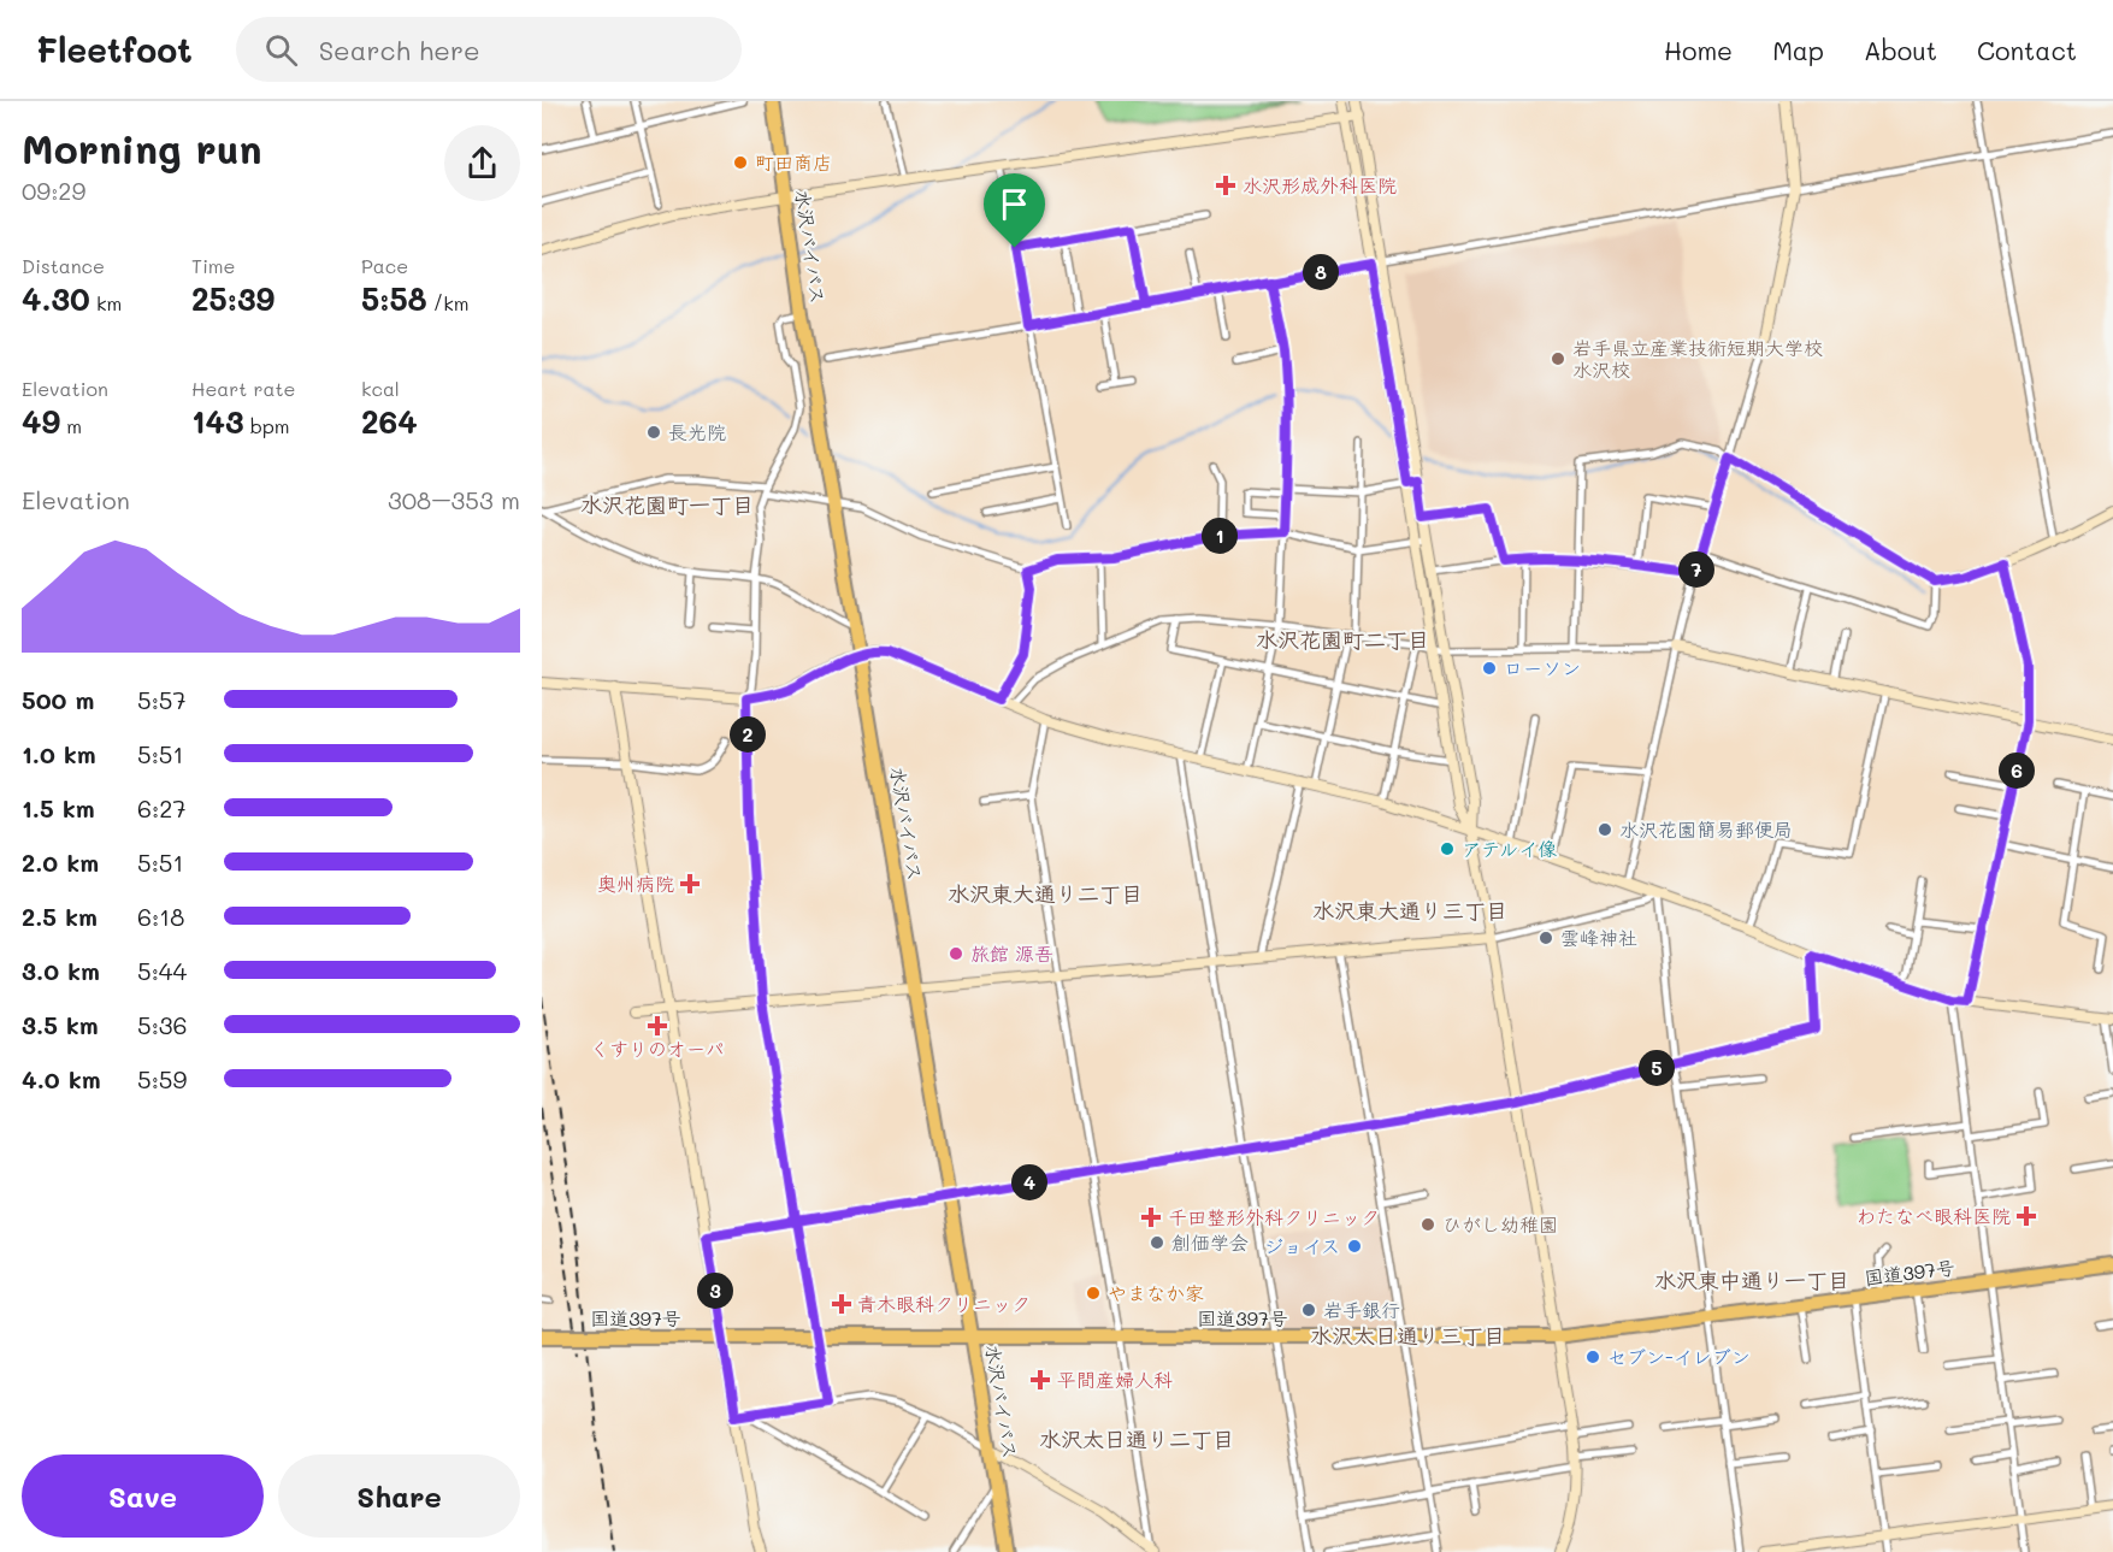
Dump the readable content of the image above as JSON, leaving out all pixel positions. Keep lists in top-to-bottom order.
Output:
{
  "streets": {
    "highway": ["水沢バイパス", "国道397号"]
  },
  "crossings": [
    ["水沢バイパス", "国道397号"]
  ],
  "districts": [
    "水沢花園町一丁目",
    "水沢花園町二丁目",
    "水沢東大通り二丁目",
    "水沢東大通り三丁目",
    "水沢東中通り一丁目",
    "水沢太日通り三丁目",
    "水沢太日通り二丁目"
  ],
  "places": {
    "other": [
      "町田商店",
      "岩手県立産業技術短期大学校 水沢校",
      "長光院",
      "ローソン",
      "水沢花園簡易郵便局",
      "アテルイ像",
      "雲峰神社",
      "旅館 源吾",
      "ひがし幼稚園",
      "創価学会",
      "ジョイス",
      "やまなか家",
      "岩手銀行",
      "セブン-イレブン"
    ],
    "health": [
      "水沢形成外科医院",
      "奥州病院",
      "くすりのオーパ",
      "わたなべ眼科医院",
      "千田整形外科クリニック",
      "青木眼科クリニック",
      "平間産婦人科"
    ]
  },
  "page": {
    "header": "Fleetfoot",
    "search": "Search here",
    "nav": [
      "Home",
      "Map",
      "About",
      "Contact"
    ],
    "heading": ["Morning run", "09:29"],
    "stats": [
      ["Distance", "4.30 km"],
      ["Time", "25:39"],
      ["Pace", "5:58 /km"],
      ["Elevation", "49 m"],
      ["Heart rate", "143 bpm"],
      ["kcal", "264"]
    ],
    "pins": [
      "8",
      "1",
      "7",
      "2",
      "6",
      "5",
      "4",
      "3"
    ],
    "chart": ["Elevation", "308–353 m"],
    "list": [
      {
        "name": "500 m",
        "note": "5:57"
      },
      {
        "name": "1.0 km",
        "note": "5:51"
      },
      {
        "name": "1.5 km",
        "note": "6:27"
      },
      {
        "name": "2.0 km",
        "note": "5:51"
      },
      {
        "name": "2.5 km",
        "note": "6:18"
      },
      {
        "name": "3.0 km",
        "note": "5:44"
      },
      {
        "name": "3.5 km",
        "note": "5:36"
      },
      {
        "name": "4.0 km",
        "note": "5:59"
      }
    ],
    "buttons": ["Save", "Share"]
  }
}
